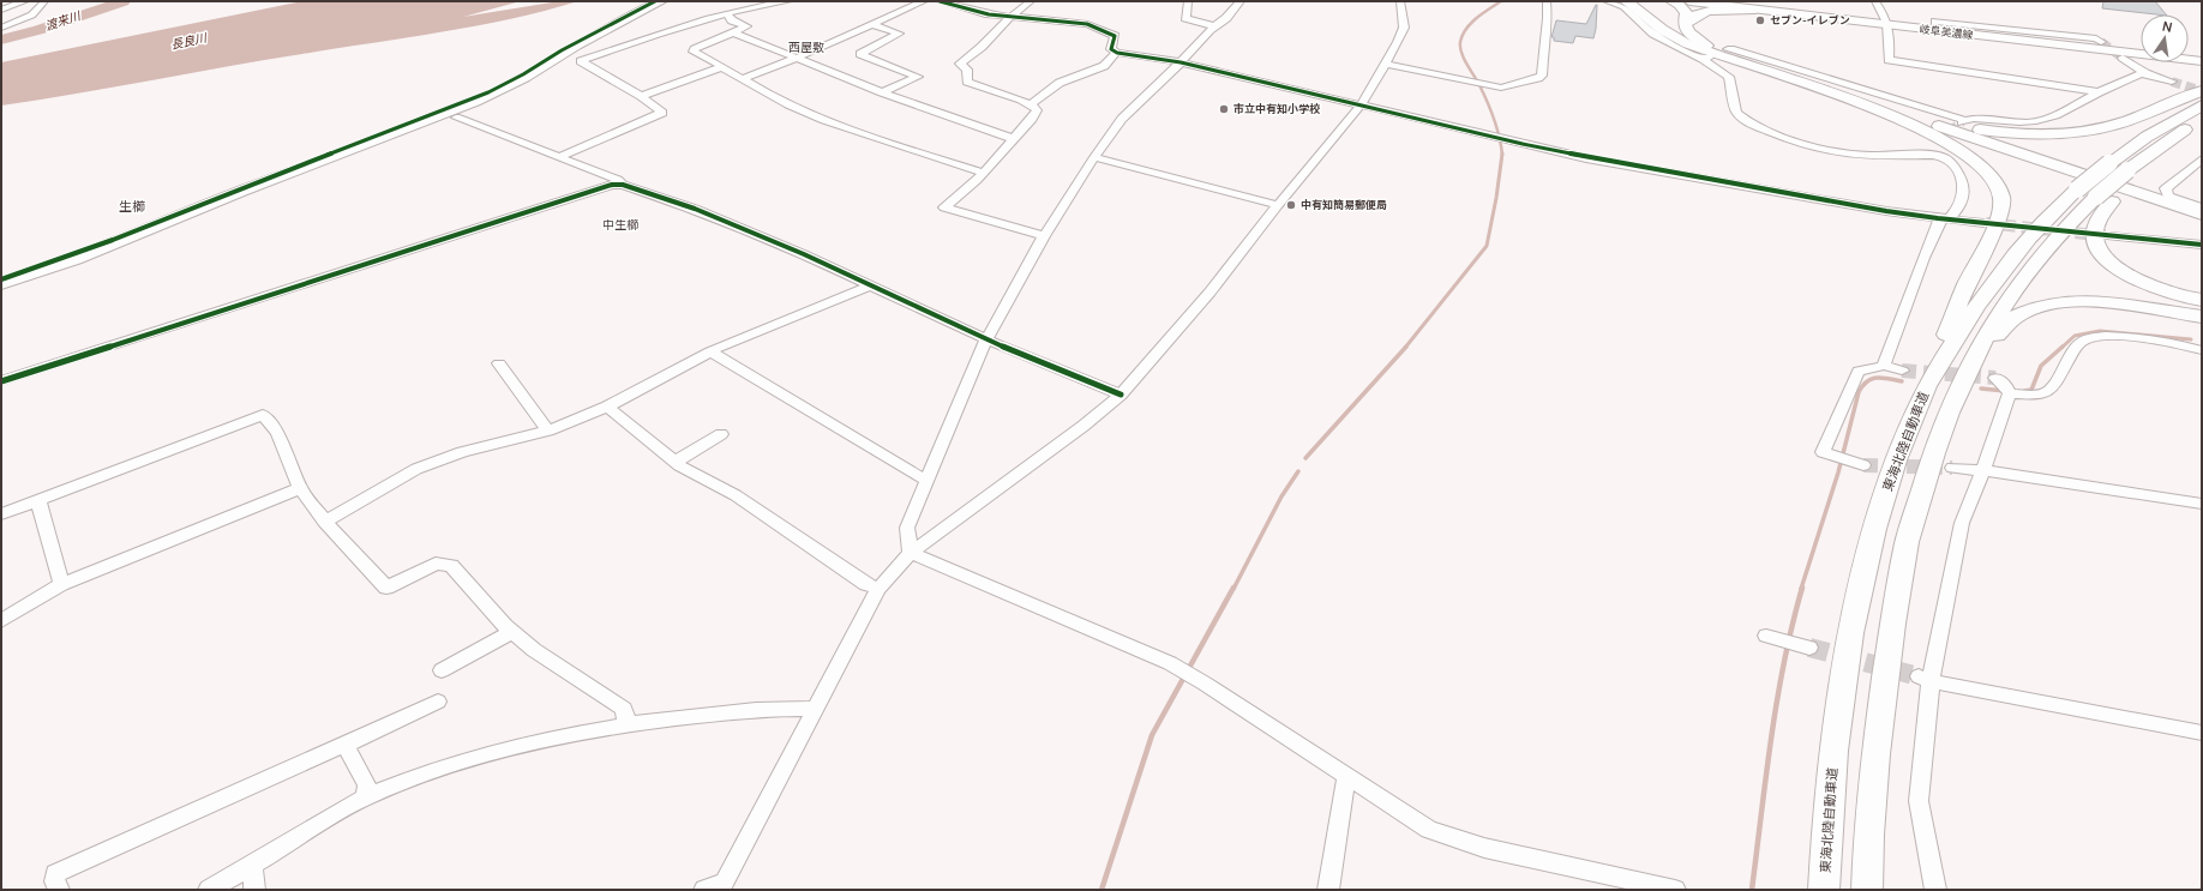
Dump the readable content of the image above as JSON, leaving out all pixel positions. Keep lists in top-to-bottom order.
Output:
{
  "streets": {
    "highway": ["東海北陸自動車道"],
    "main road": ["岐阜美濃線"]
  },
  "districts": ["西屋敷", "生櫛", "中生櫛"],
  "water": ["渡来川", "長良川"],
  "places": ["セブン-イレブン", "市立中有知小学校", "中有知簡易郵便局"],
  "north": "top"
}
